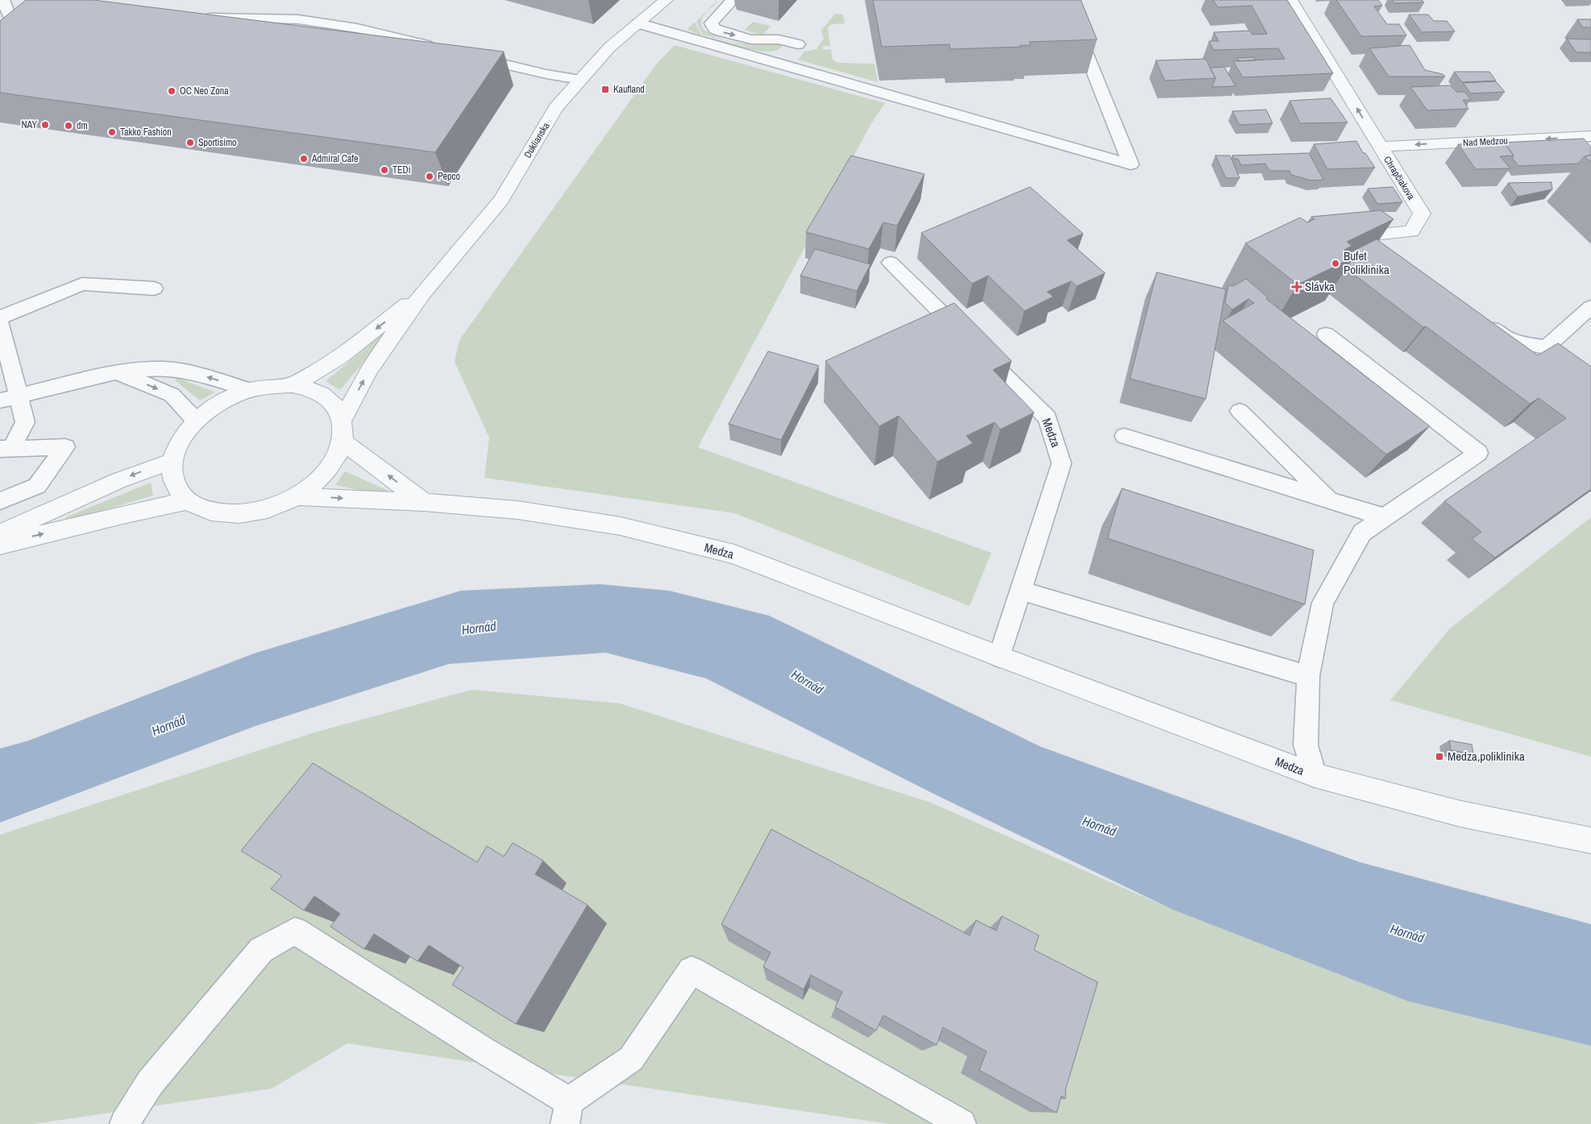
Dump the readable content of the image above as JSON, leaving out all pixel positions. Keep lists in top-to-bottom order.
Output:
{
  "streets": {
    "street": [
      "Duklianska",
      "Nad Medzou",
      "Chrapčiakova",
      "Medza"
    ]
  },
  "crossings": [
    ["Nad Medzou", "Chrapčiakova"]
  ],
  "one_way": ["Nad Medzou", "Chrapčiakova"],
  "water": ["Hornád"],
  "places": {
    "transit": ["Kaufland", "Medza,poliklinika"],
    "other": [
      "OC Neo Zona",
      "NAY",
      "dm",
      "Takko Fashion",
      "Sportisimo",
      "Admiral Cafe",
      "TEDi",
      "Pepco",
      "Bufet Poliklinika"
    ],
    "health": ["Slávka"]
  }
}
